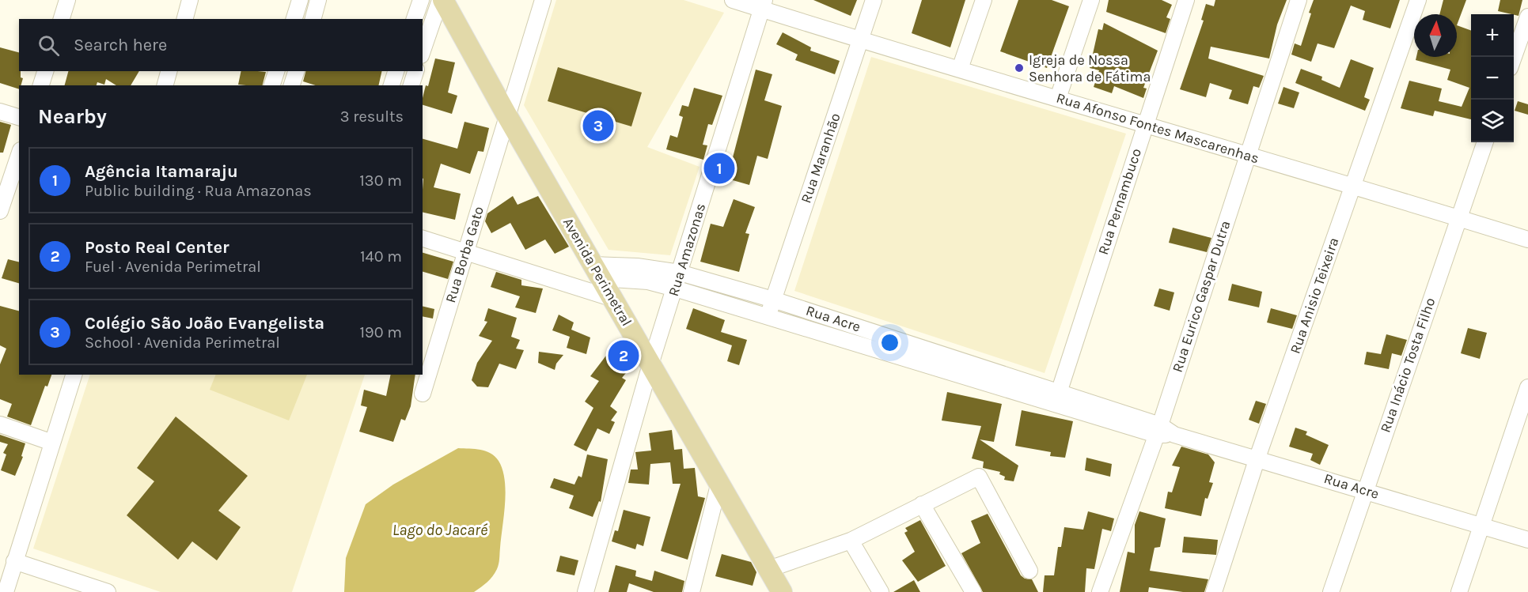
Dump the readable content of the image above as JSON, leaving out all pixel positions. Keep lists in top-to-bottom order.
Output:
{
  "streets": {
    "main road": ["Avenida Perimetral"],
    "street": [
      "Rua Afonso Fontes Mascarenhas",
      "Rua Maranhão",
      "Rua Pernambuco",
      "Rua Amazonas",
      "Rua Borba Gato",
      "Rua Anisio Teixeira",
      "Rua Eurico Gaspar Dutra",
      "Rua Acre",
      "Rua Inácio Tosta Filho"
    ]
  },
  "crossings": [
    ["Rua Afonso Fontes Mascarenhas", "Rua Maranhão"],
    ["Rua Afonso Fontes Mascarenhas", "Rua Pernambuco"],
    ["Rua Afonso Fontes Mascarenhas", "Rua Amazonas"],
    ["Rua Afonso Fontes Mascarenhas", "Rua Anisio Teixeira"],
    ["Rua Afonso Fontes Mascarenhas", "Rua Eurico Gaspar Dutra"],
    ["Rua Afonso Fontes Mascarenhas", "Rua Inácio Tosta Filho"],
    ["Rua Maranhão", "Rua Acre"],
    ["Rua Pernambuco", "Rua Acre"],
    ["Rua Amazonas", "Avenida Perimetral"],
    ["Rua Amazonas", "Rua Acre"],
    ["Rua Borba Gato", "Avenida Perimetral"],
    ["Avenida Perimetral", "Rua Acre"],
    ["Rua Anisio Teixeira", "Rua Acre"],
    ["Rua Eurico Gaspar Dutra", "Rua Acre"],
    ["Rua Acre", "Rua Inácio Tosta Filho"]
  ],
  "water": ["Lago do Jacaré"],
  "places": ["Igreja de Nossa Senhora de Fátima"],
  "north": "top",
  "page": {
    "map_buttons": ["+", "−"],
    "search": "Search here",
    "heading": ["Nearby", "3 results"],
    "pins": ["3", "1", "2"],
    "list": [
      {
        "mark": "1",
        "name": "Agência Itamaraju",
        "note": "Public building · Rua Amazonas",
        "value": "130 m"
      },
      {
        "mark": "2",
        "name": "Posto Real Center",
        "note": "Fuel · Avenida Perimetral",
        "value": "140 m"
      },
      {
        "mark": "3",
        "name": "Colégio São João Evangelista",
        "note": "School · Avenida Perimetral",
        "value": "190 m"
      }
    ]
  }
}
